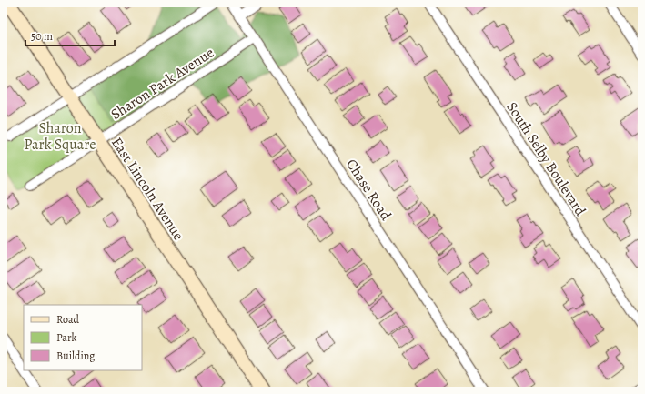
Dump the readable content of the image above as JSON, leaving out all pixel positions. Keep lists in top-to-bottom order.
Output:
{
  "streets": {
    "main road": ["East Lincoln Avenue"],
    "street": ["Sharon Park Avenue", "South Selby Boulevard", "Chase Road"]
  },
  "crossings": [
    ["Sharon Park Avenue", "East Lincoln Avenue"],
    ["Sharon Park Avenue", "Chase Road"]
  ],
  "parks": ["Sharon Park Square"],
  "legend": ["Road", "Park", "Building"],
  "scale_bar": "50 m"
}
